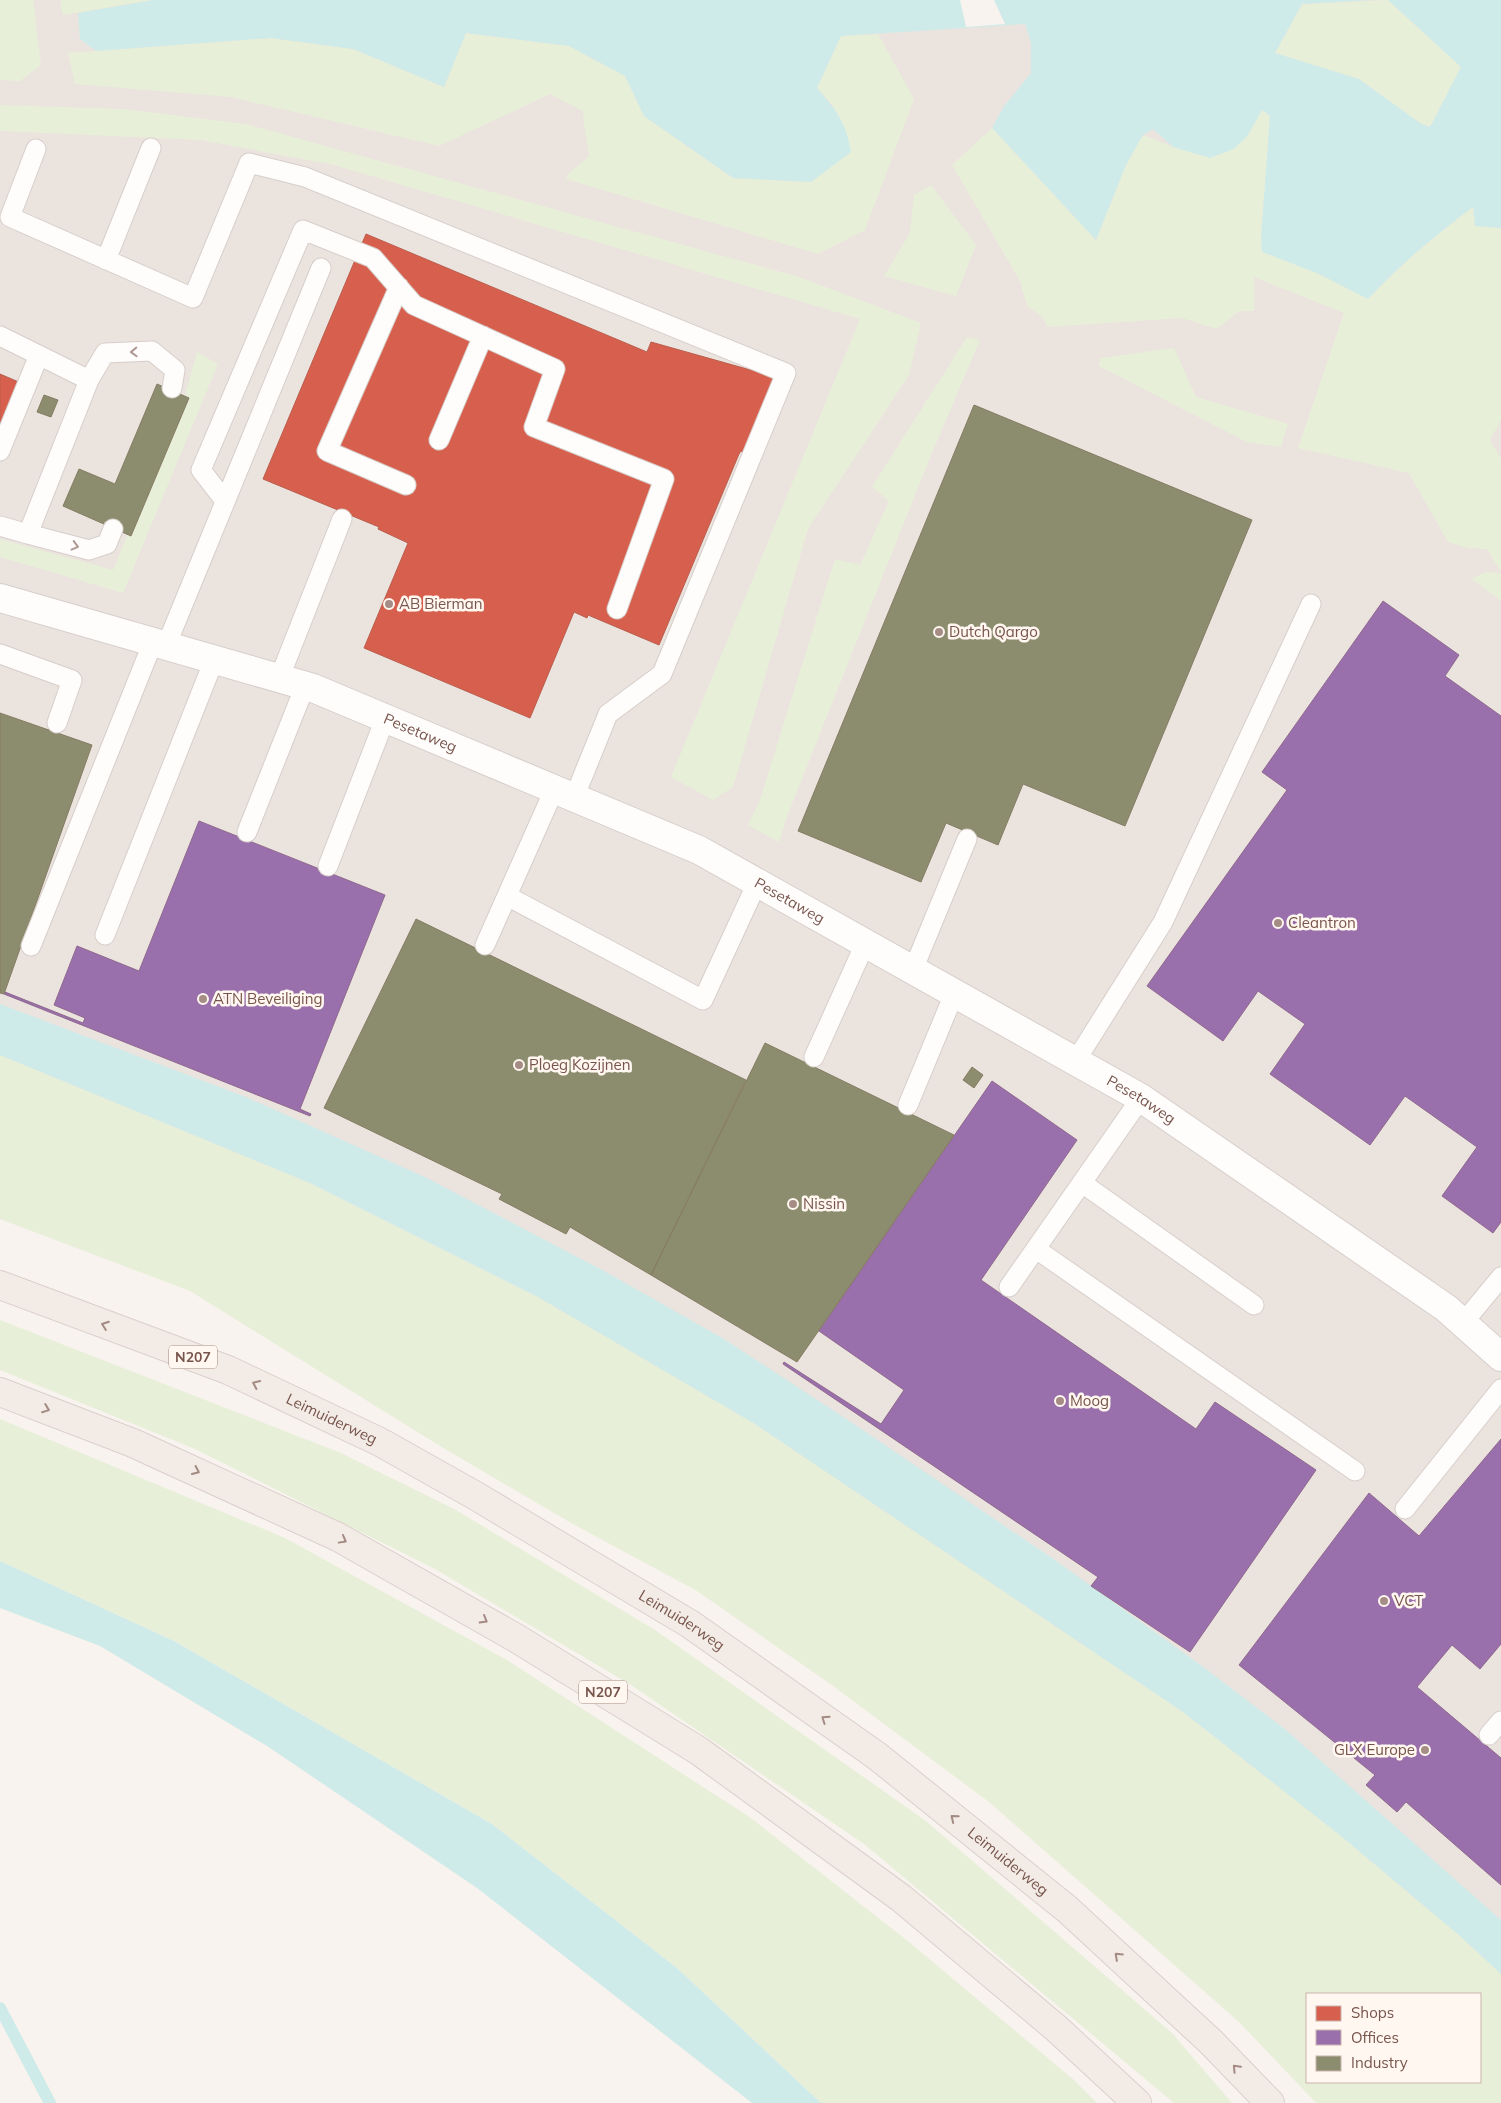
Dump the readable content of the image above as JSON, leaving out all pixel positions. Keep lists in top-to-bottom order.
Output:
{
  "streets": {
    "main road": ["N207", "Leimuiderweg"],
    "street": ["Pesetaweg"]
  },
  "places": [
    "AB Bierman",
    "Dutch Qargo",
    "Cleantron",
    "ATN Beveiliging",
    "Ploeg Kozijnen",
    "Nissin",
    "Moog",
    "VCT",
    "GLX Europe"
  ],
  "legend": ["Shops", "Offices", "Industry"]
}
